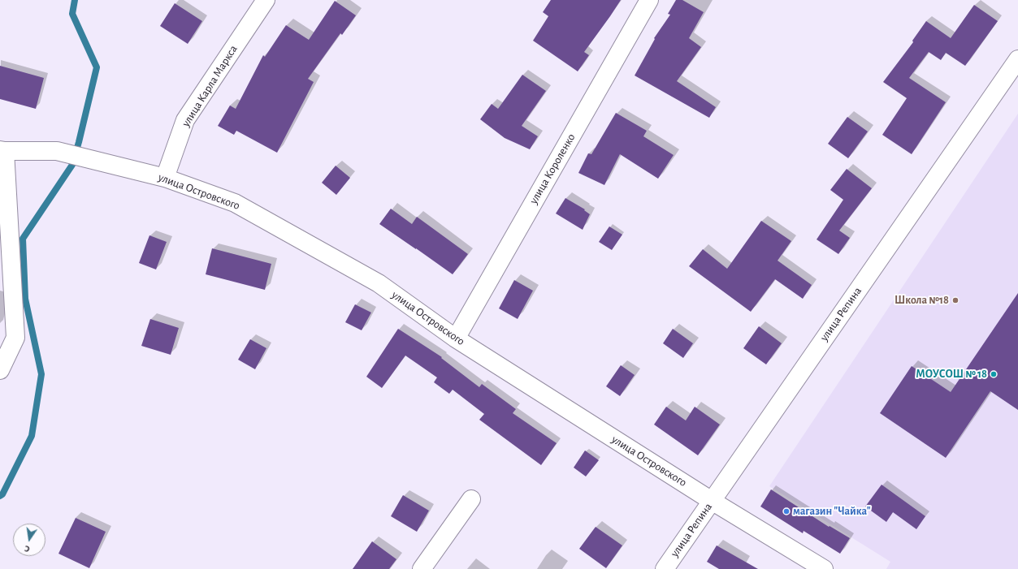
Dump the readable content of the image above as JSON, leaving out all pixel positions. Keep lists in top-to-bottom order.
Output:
{
  "streets": {
    "street": [
      "улица Карла Маркса",
      "улица Короленко",
      "улица Островского",
      "улица Репина"
    ]
  },
  "crossings": [
    ["улица Карла Маркса", "улица Островского"],
    ["улица Короленко", "улица Островского"],
    ["улица Островского", "улица Репина"]
  ],
  "places": ["Школа №18", "МОУСОШ № 18", "магазин \"Чайка\""],
  "north": "bottom"
}
